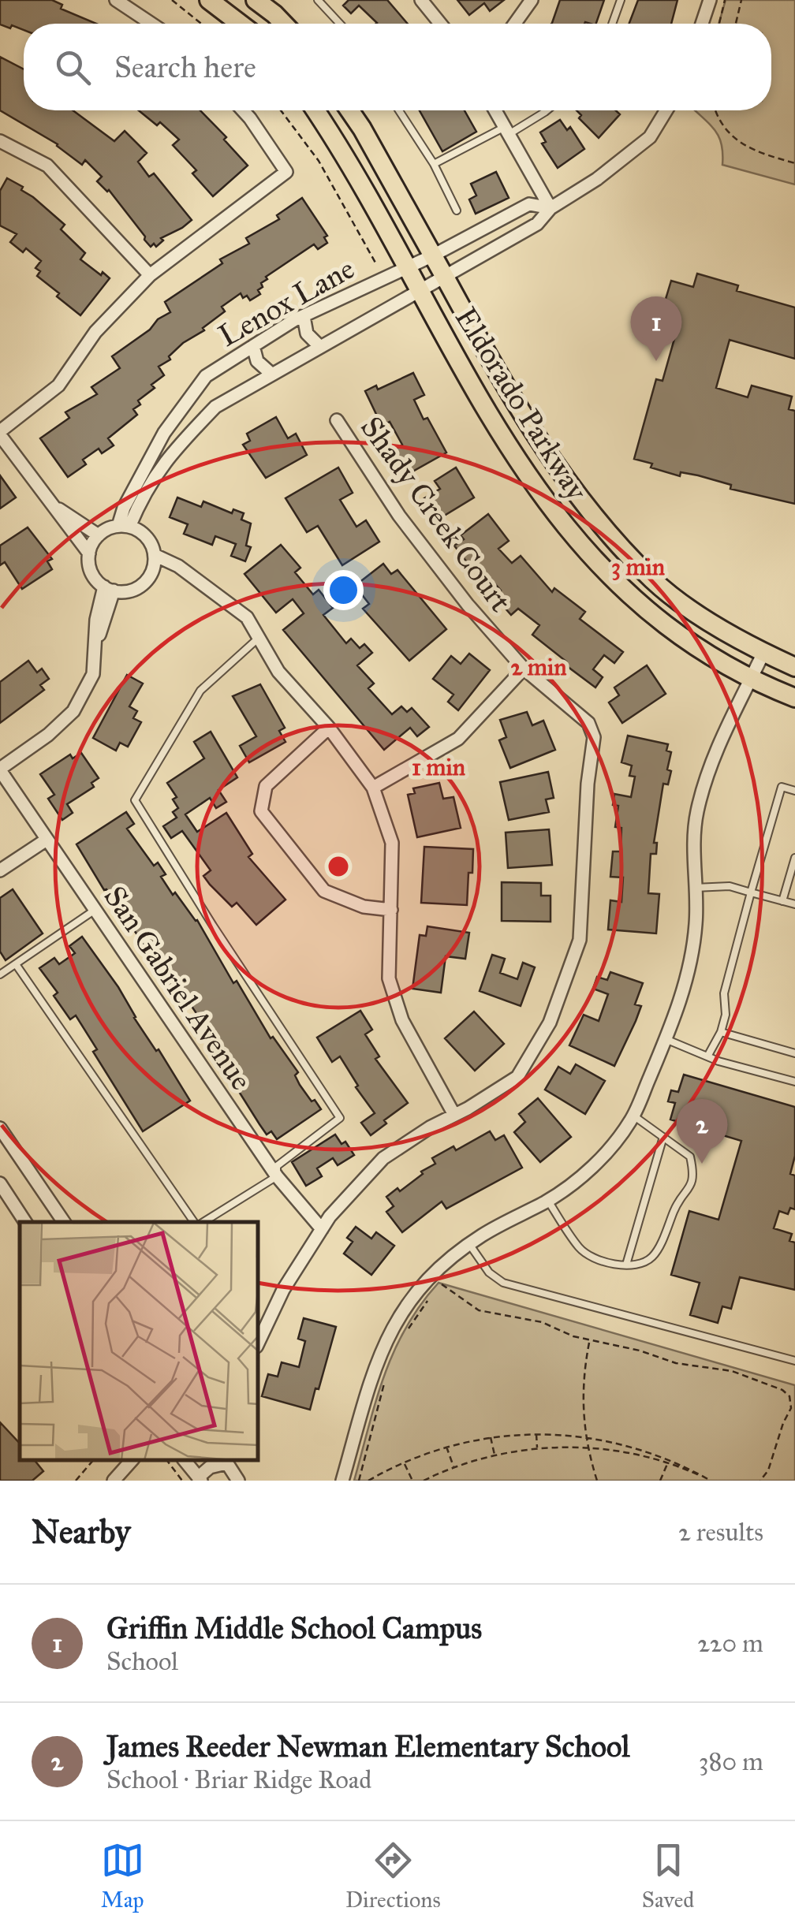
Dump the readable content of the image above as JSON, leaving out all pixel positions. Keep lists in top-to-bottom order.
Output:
{
  "streets": {
    "main road": ["Eldorado Parkway"],
    "street": ["Lenox Lane", "Shady Creek Court", "San Gabriel Avenue"]
  },
  "crossings": [
    ["Lenox Lane", "Eldorado Parkway"]
  ],
  "page": {
    "search": "Search here",
    "pins": ["1", "2"],
    "heading": ["Nearby", "2 results"],
    "list": [
      {
        "mark": "1",
        "name": "Griffin Middle School Campus",
        "note": "School",
        "value": "220 m"
      },
      {
        "mark": "2",
        "name": "James Reeder Newman Elementary School",
        "note": "School · Briar Ridge Road",
        "value": "380 m"
      }
    ],
    "nav": ["Map", "Directions", "Saved"]
  },
  "rings": ["3 min", "2 min", "1 min"]
}
